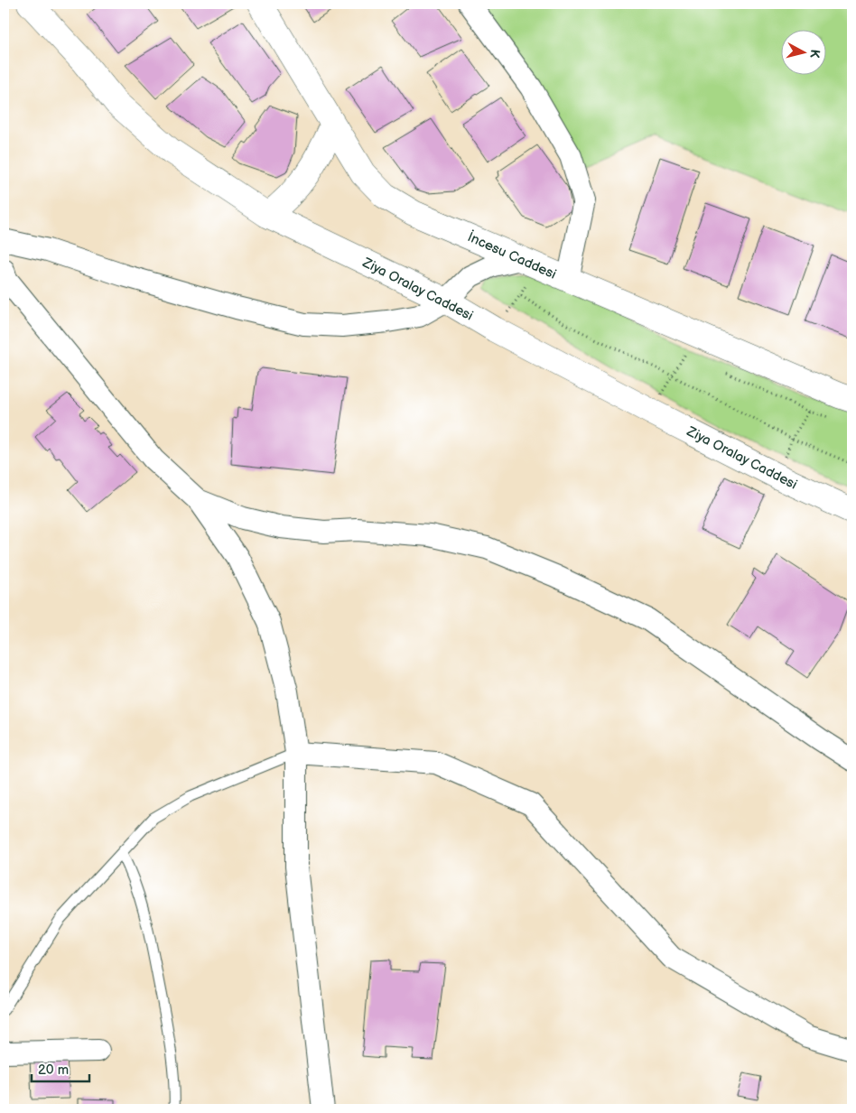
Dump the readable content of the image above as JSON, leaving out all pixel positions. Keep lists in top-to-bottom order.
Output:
{
  "streets": {
    "main road": ["İncesu Caddesi", "Ziya Oralay Caddesi"]
  },
  "scale_bar": "20 m",
  "north": "right"
}
